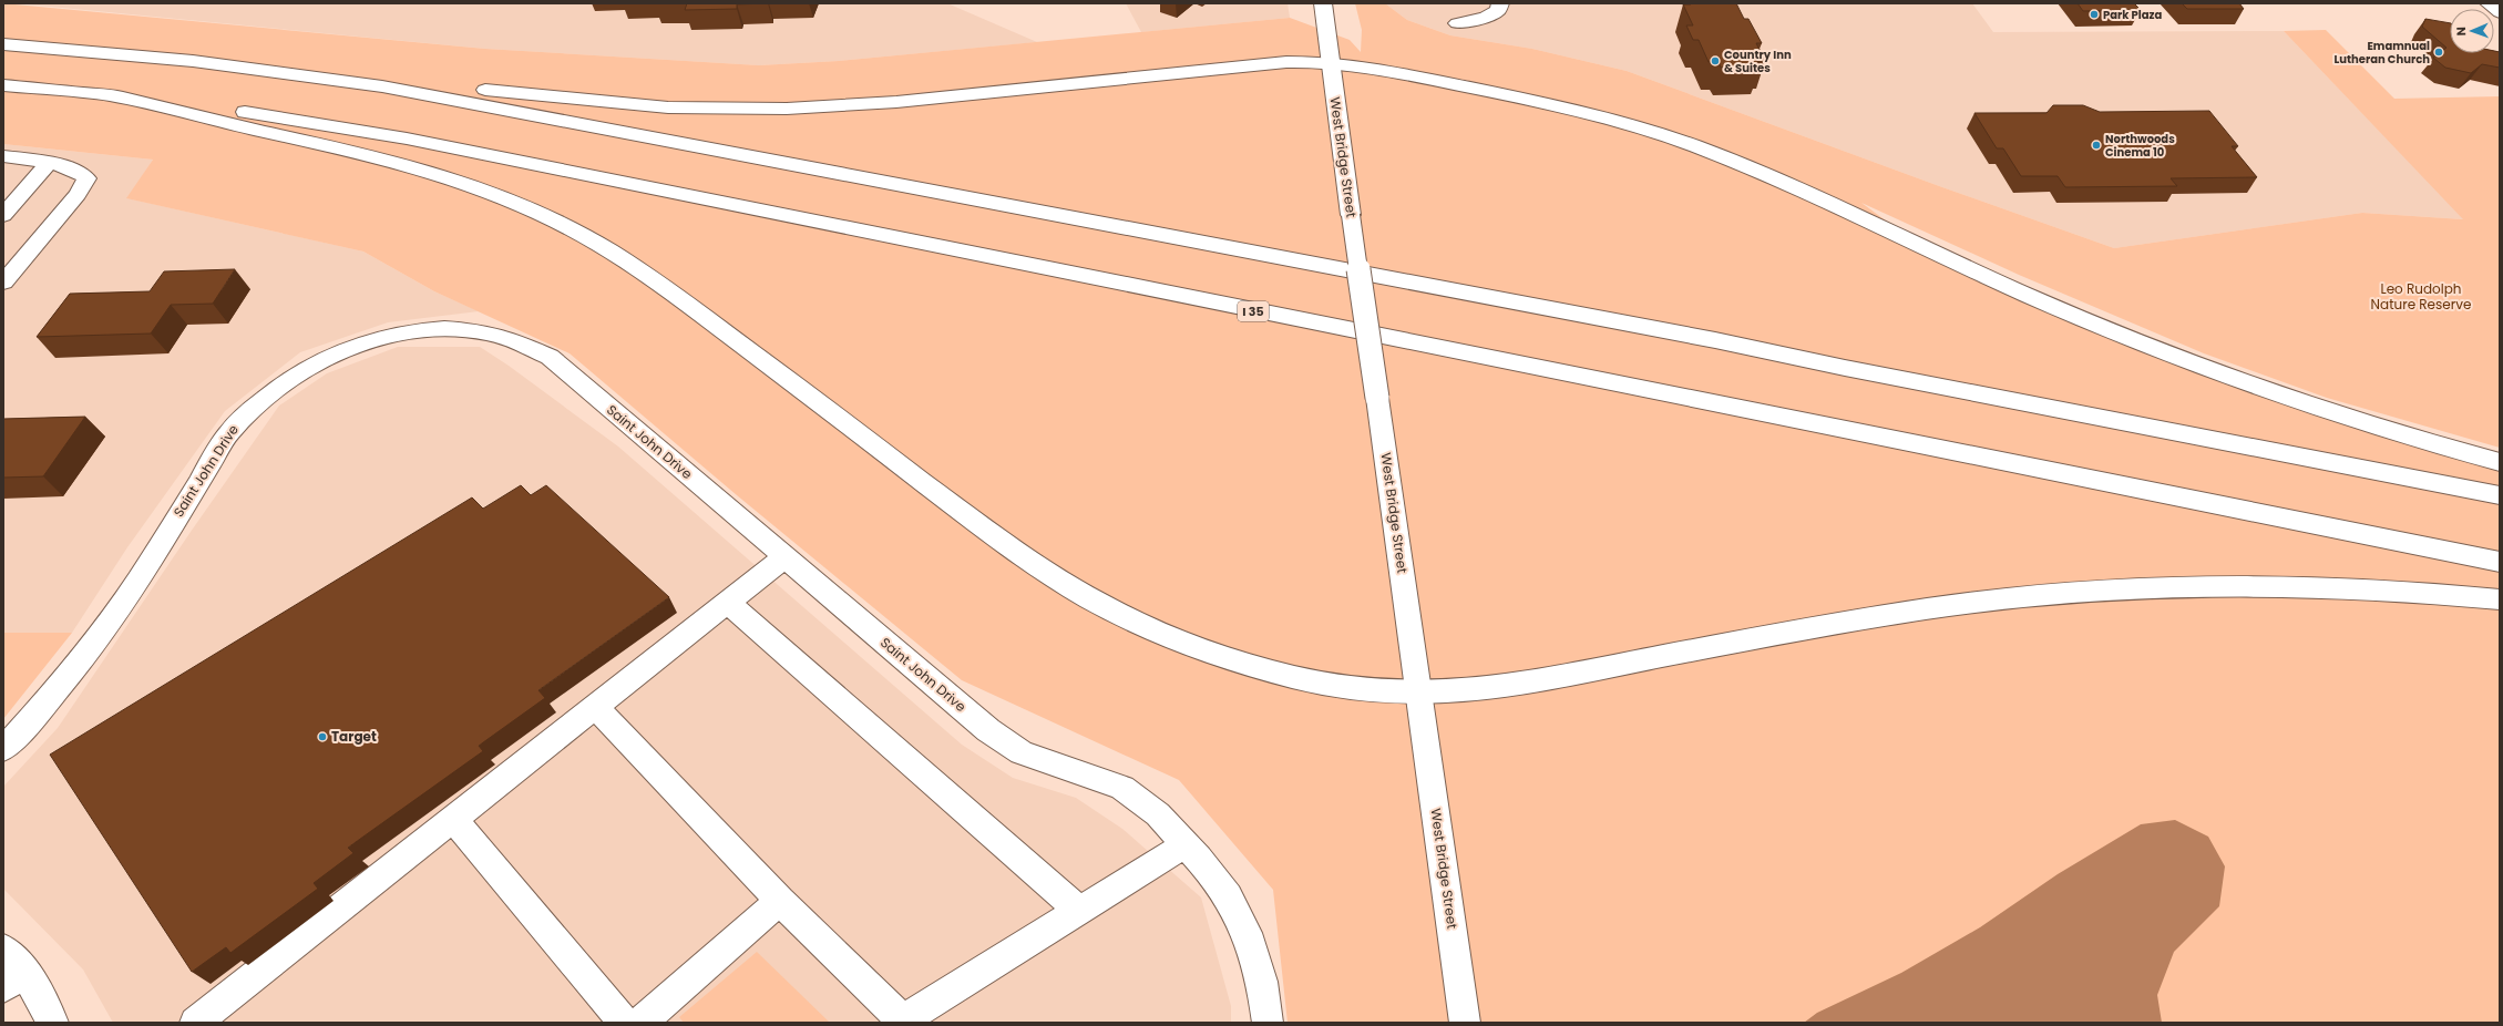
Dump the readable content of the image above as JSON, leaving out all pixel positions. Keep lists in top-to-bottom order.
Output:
{
  "streets": {
    "main road": ["West Bridge Street", "I 35", "Saint John Drive"]
  },
  "parks": ["Leo Rudolph Nature Reserve"],
  "places": [
    "Park Plaza",
    "Emamnual Lutheran Church",
    "Country Inn & Suites",
    "Northwoods Cinema 10",
    "Target"
  ],
  "north": "left"
}
